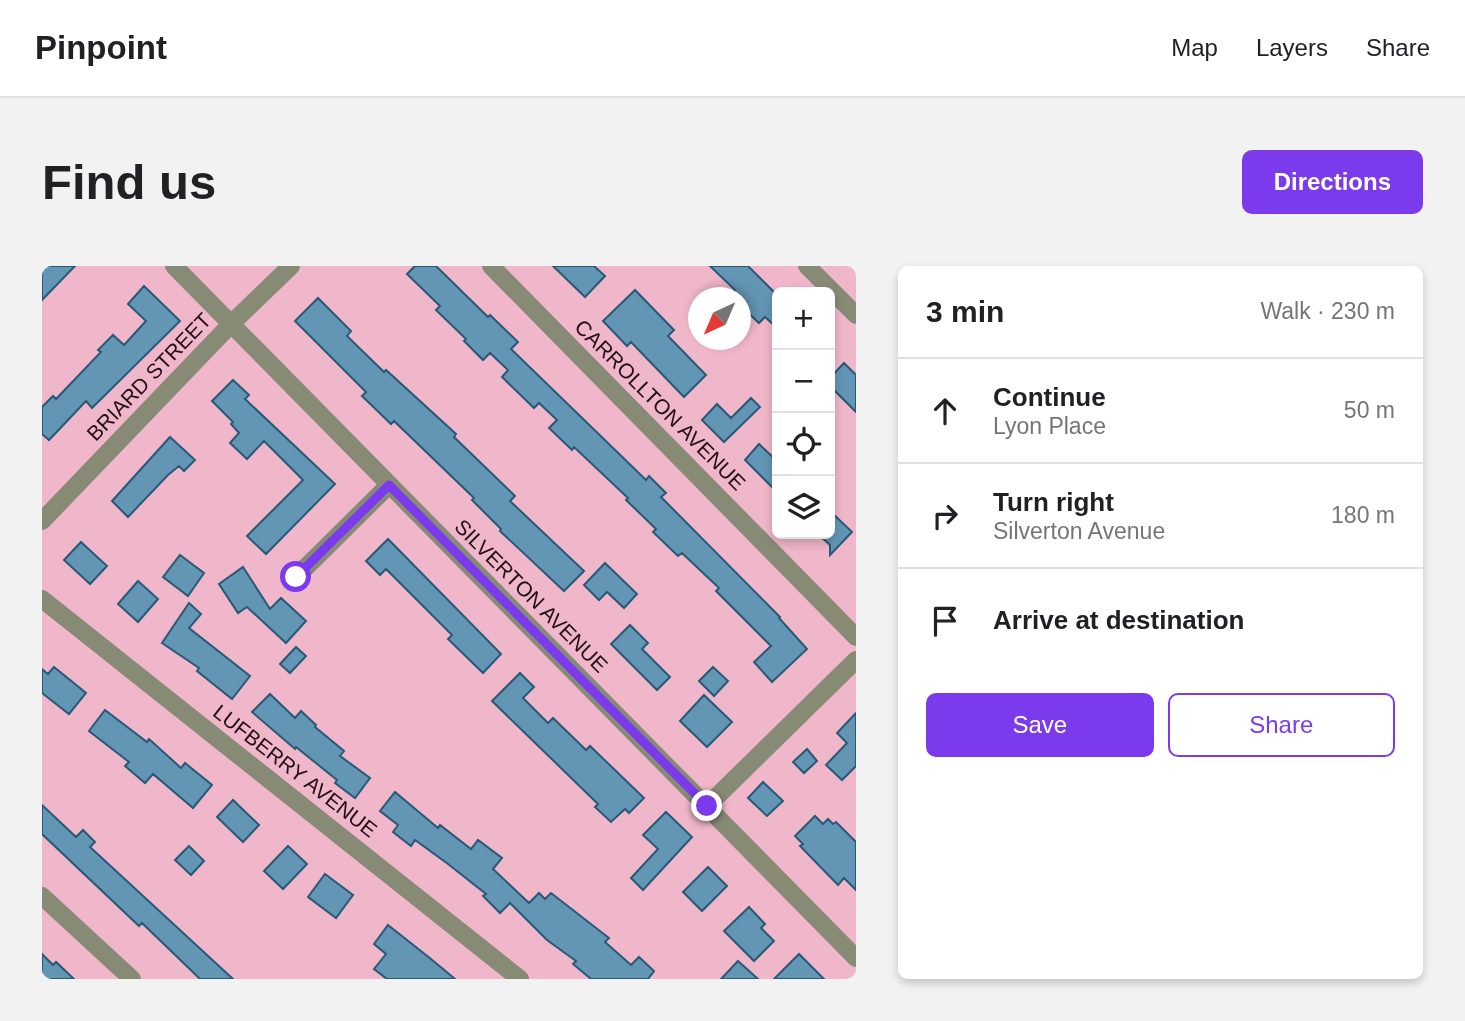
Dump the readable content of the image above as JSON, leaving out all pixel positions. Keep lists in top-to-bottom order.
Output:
{
  "streets": {
    "street": [
      "BRIARD STREET",
      "CARROLLTON AVENUE",
      "SILVERTON AVENUE",
      "LUFBERRY AVENUE"
    ]
  },
  "crossings": [
    ["BRIARD STREET", "SILVERTON AVENUE"]
  ],
  "north": "bottom left",
  "page": {
    "header": "Pinpoint",
    "nav": ["Map", "Layers", "Share"],
    "buttons": [
      "Directions",
      ["Save", "Share"]
    ],
    "title": "Find us",
    "heading": ["3 min", "Walk · 230 m"],
    "map_buttons": ["+", "−"],
    "list": [
      ["Continue", "Lyon Place", "50 m"],
      ["Turn right", "Silverton Avenue", "180 m"],
      "Arrive at destination"
    ]
  }
}
